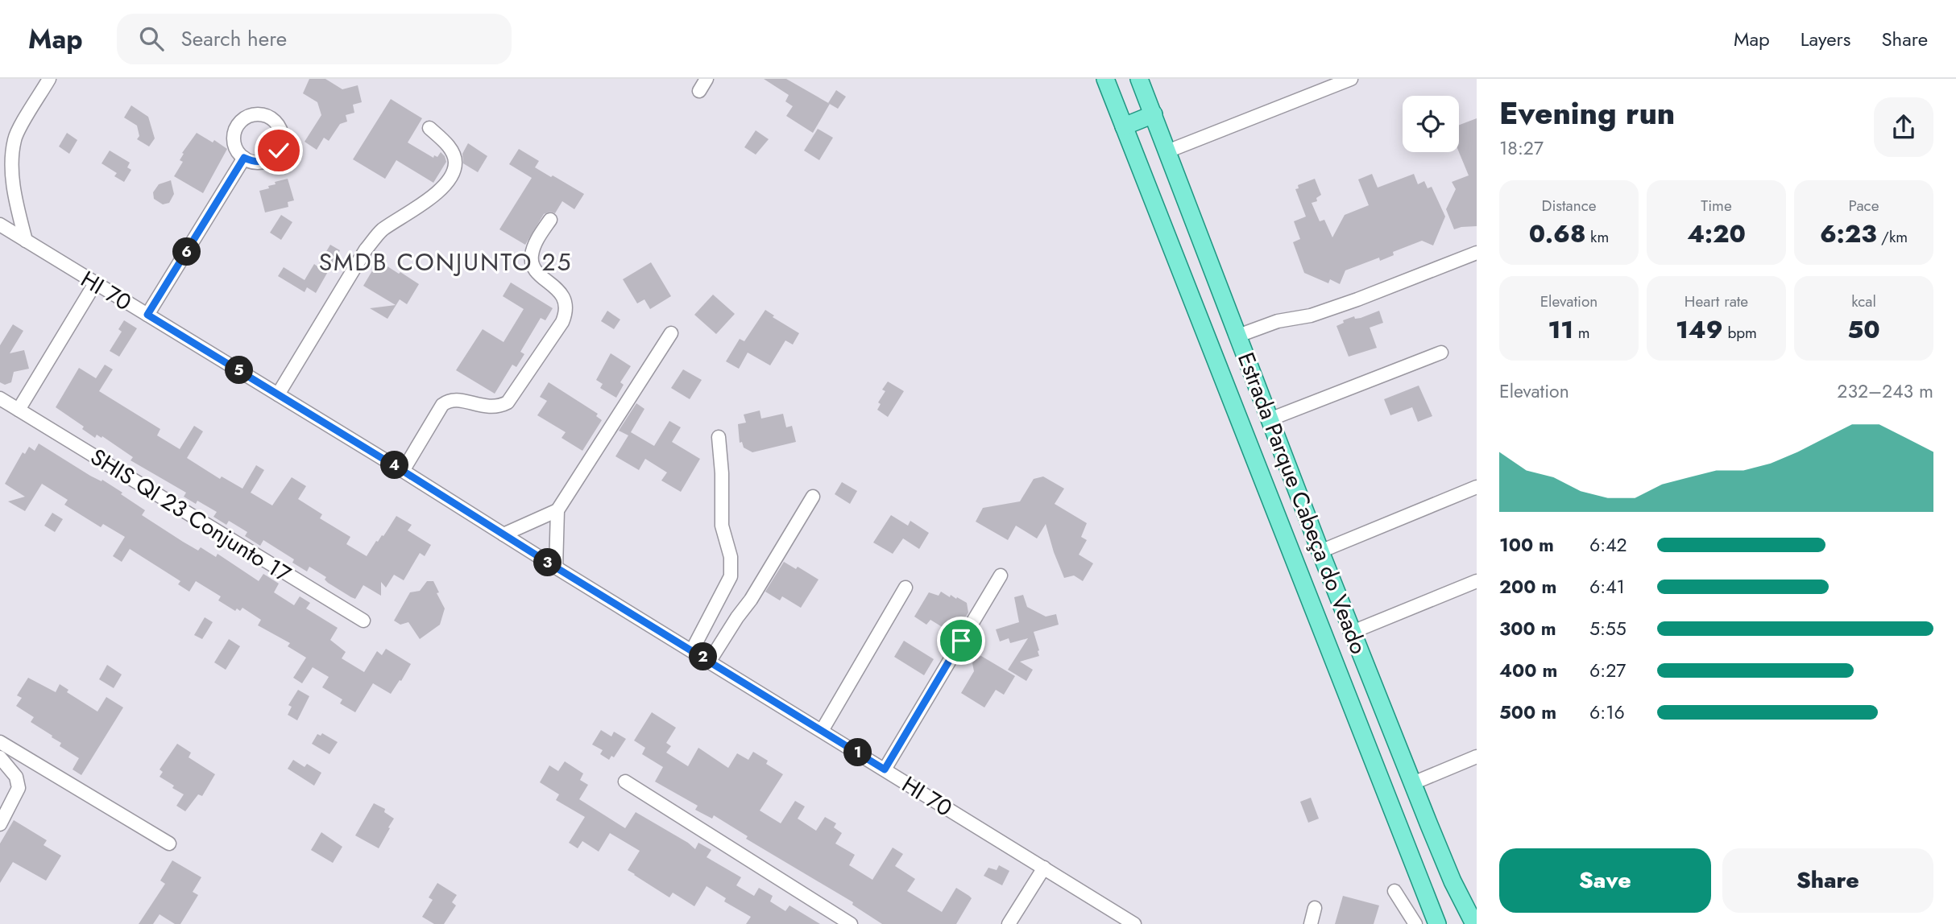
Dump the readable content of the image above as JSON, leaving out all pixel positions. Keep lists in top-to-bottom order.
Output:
{
  "streets": {
    "main road": ["Estrada Parque Cabeça do Veado"],
    "street": ["HI 70", "SHIS QI 23 Conjunto 17"]
  },
  "districts": ["SMDB CONJUNTO 25"],
  "page": {
    "header": "Map",
    "search": "Search here",
    "nav": ["Map", "Layers", "Share"],
    "heading": ["Evening run", "18:27"],
    "stats": [
      ["Distance", "0.68 km"],
      ["Time", "4:20"],
      ["Pace", "6:23 /km"],
      ["Elevation", "11 m"],
      ["Heart rate", "149 bpm"],
      ["kcal", "50"]
    ],
    "pins": [
      "6",
      "5",
      "4",
      "3",
      "2",
      "1"
    ],
    "chart": ["Elevation", "232–243 m"],
    "list": [
      {
        "name": "100 m",
        "note": "6:42"
      },
      {
        "name": "200 m",
        "note": "6:41"
      },
      {
        "name": "300 m",
        "note": "5:55"
      },
      {
        "name": "400 m",
        "note": "6:27"
      },
      {
        "name": "500 m",
        "note": "6:16"
      }
    ],
    "buttons": ["Save", "Share"]
  }
}
